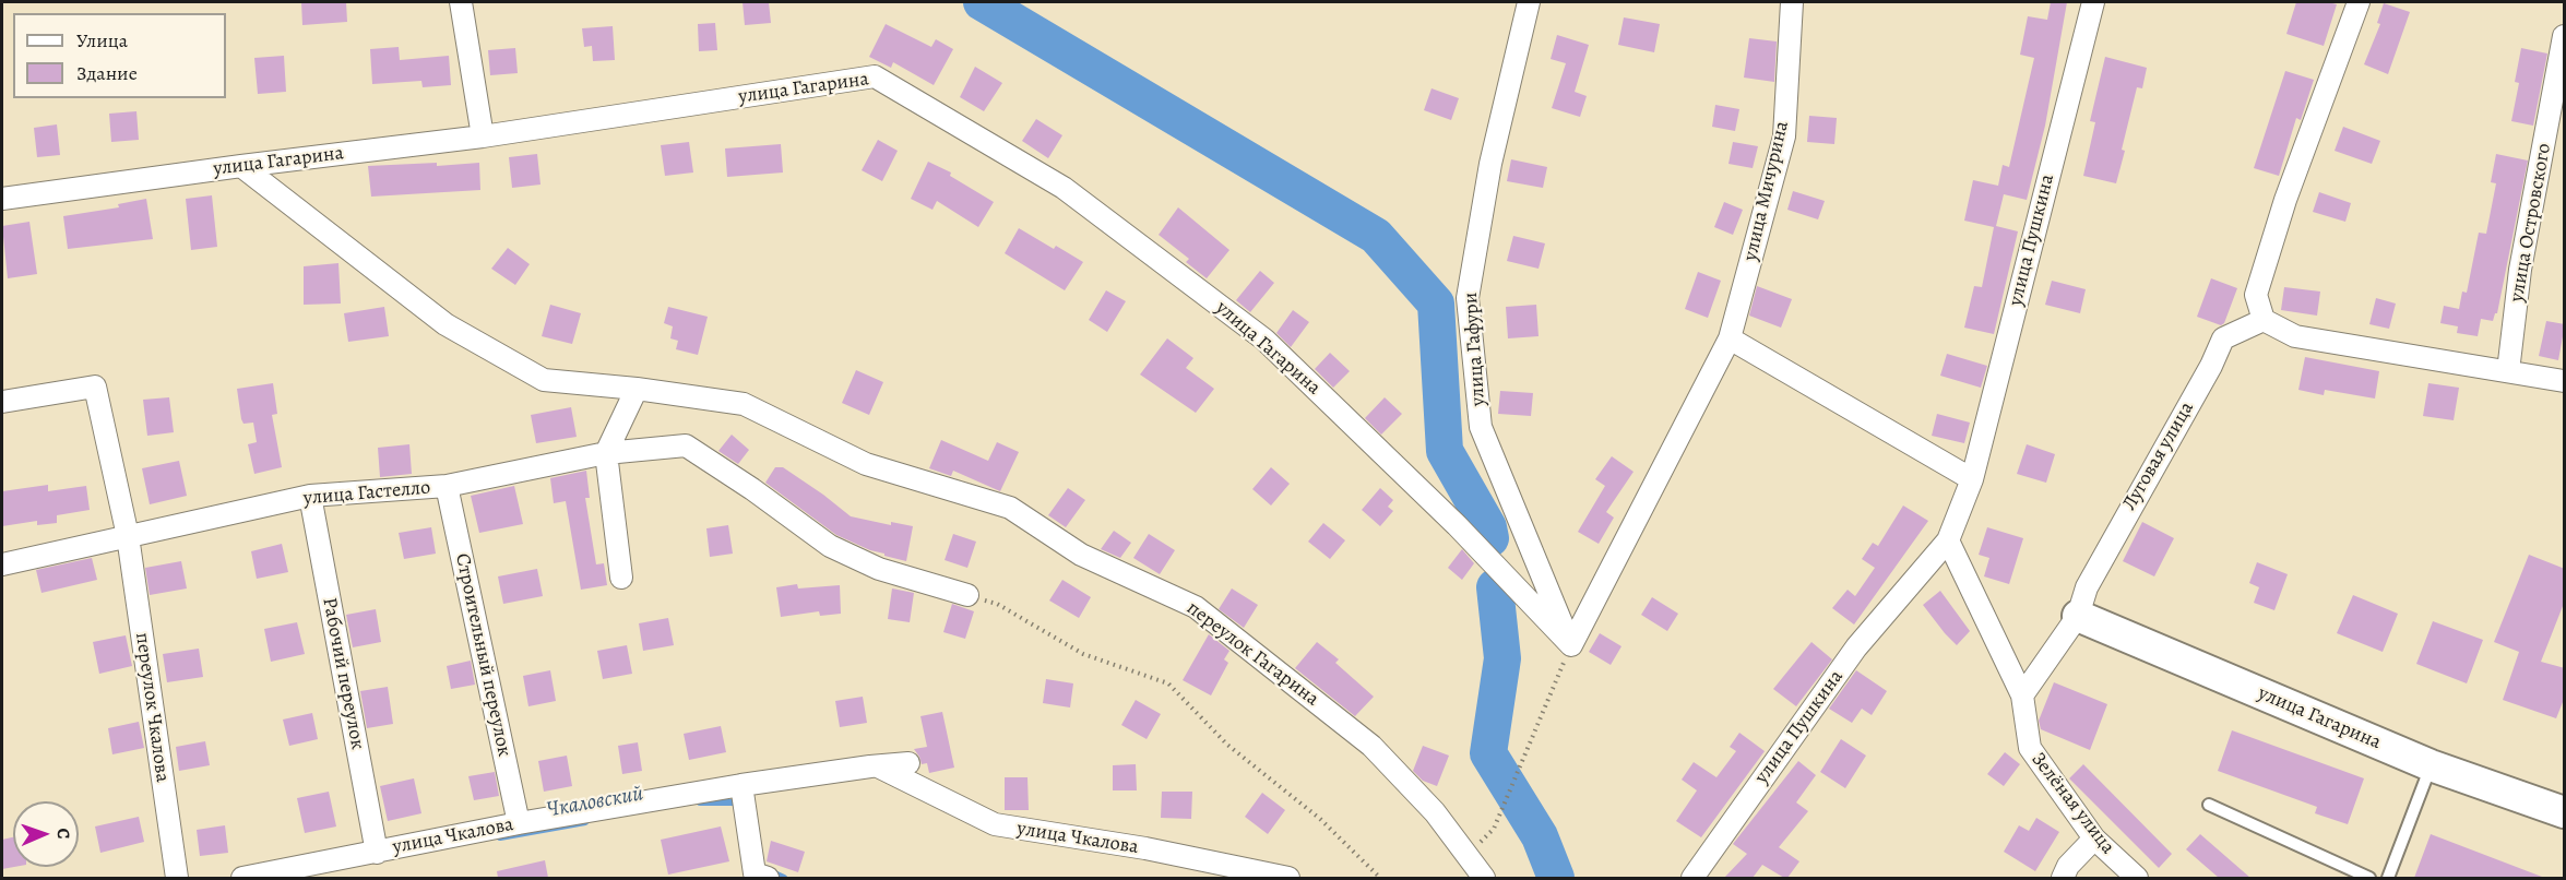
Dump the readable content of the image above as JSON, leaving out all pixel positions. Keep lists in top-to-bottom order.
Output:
{
  "streets": {
    "street": [
      "улица Гагарина",
      "улица Мичурина",
      "улица Островского",
      "улица Пушкина",
      "улица Гафури",
      "Луговая улица",
      "улица Гастелло",
      "переулок Гагарина",
      "Строительный переулок",
      "Рабочий переулок",
      "переулок Чкалова",
      "Зелёная улица",
      "улица Чкалова"
    ]
  },
  "crossings": [
    ["улица Гагарина", "улица Мичурина"],
    ["улица Гагарина", "улица Гафури"],
    ["улица Гагарина", "Луговая улица"],
    ["улица Гагарина", "переулок Гагарина"],
    ["улица Мичурина", "улица Гафури"],
    ["улица Пушкина", "Зелёная улица"],
    ["Луговая улица", "Зелёная улица"],
    ["улица Гастелло", "Строительный переулок"],
    ["улица Гастелло", "Рабочий переулок"],
    ["улица Гастелло", "переулок Чкалова"],
    ["Строительный переулок", "улица Чкалова"],
    ["Рабочий переулок", "улица Чкалова"]
  ],
  "water": ["Чкаловский"],
  "legend": ["Улица", "Здание"],
  "north": "right"
}
